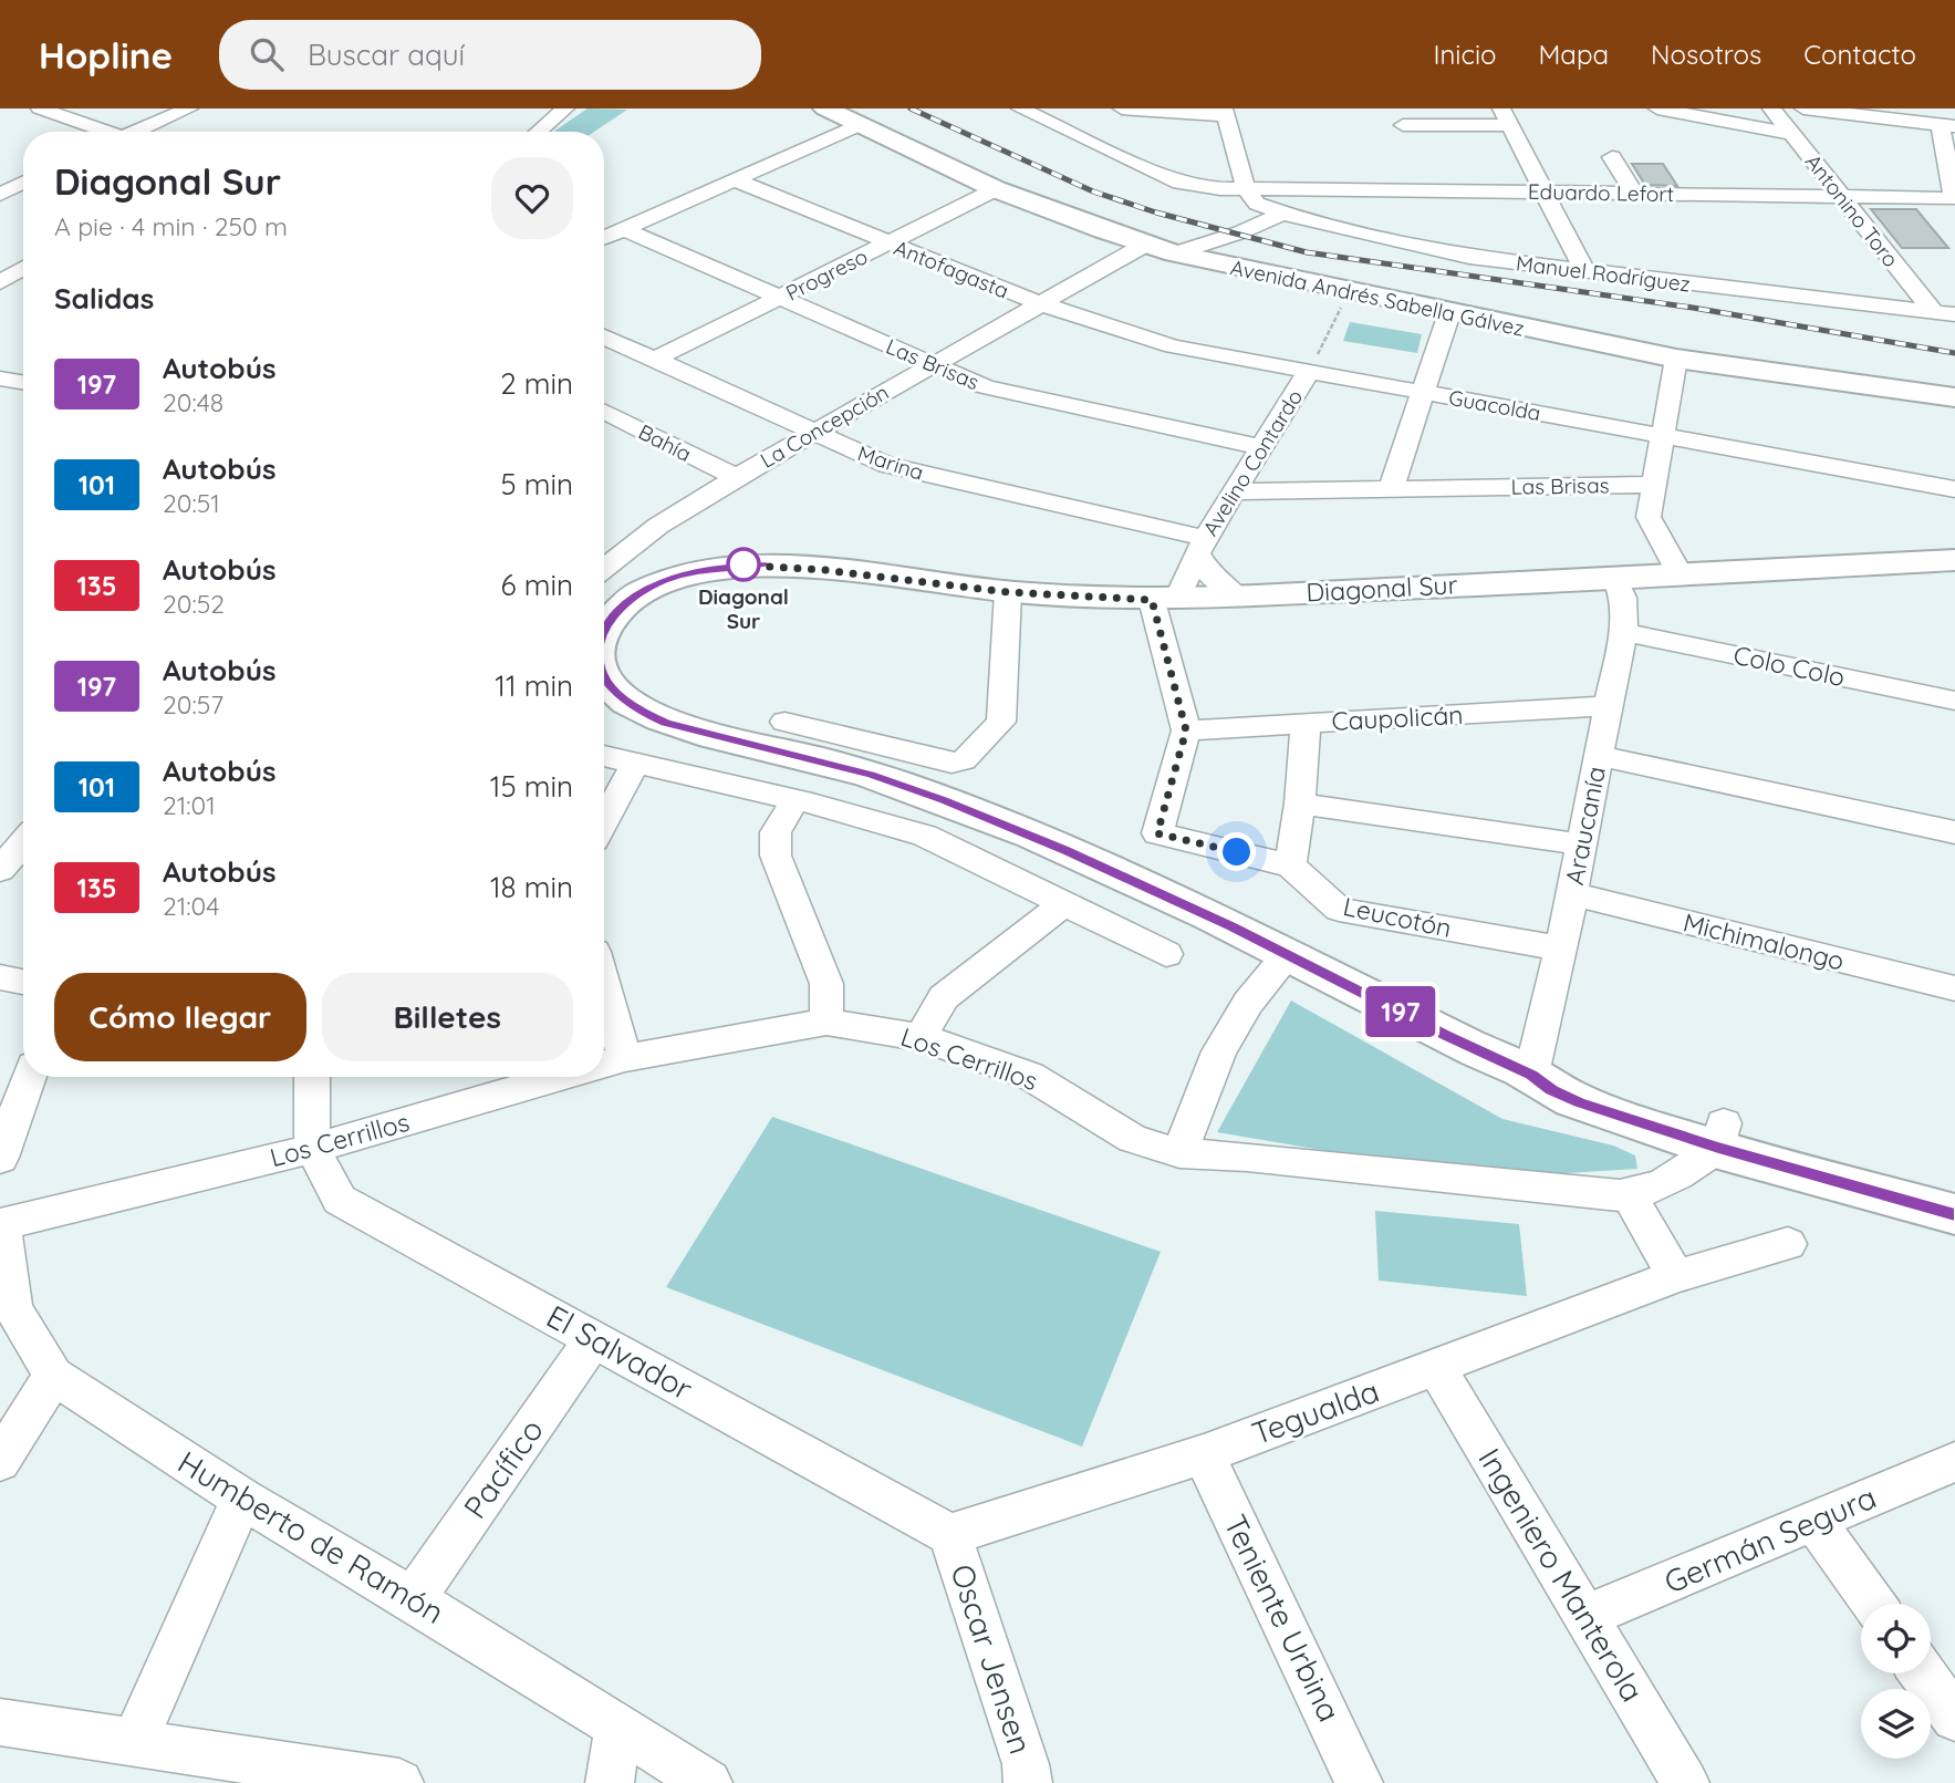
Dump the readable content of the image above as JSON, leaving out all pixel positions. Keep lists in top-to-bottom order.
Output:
{
  "streets": {
    "main road": ["Avenida Andrés Sabella Gálvez", "Diagonal Sur"],
    "street": [
      "Eduardo Lefort",
      "Antonino Toro",
      "Antofagasta",
      "Manuel Rodríguez",
      "Progreso",
      "Las Brisas",
      "Guacolda",
      "La Concepción",
      "Bahía",
      "Marina",
      "Avelino Contardo",
      "Colo Colo",
      "Caupolicán",
      "Araucanía",
      "Leucotón",
      "Michimalongo",
      "Los Cerrillos",
      "El Salvador",
      "Tegualda",
      "Pacífico",
      "Humberto de Ramón",
      "Germán Segura",
      "Ingeniero Manterola",
      "Teniente Urbina",
      "Oscar Jensen"
    ]
  },
  "crossings": [
    ["Eduardo Lefort", "Antonino Toro"],
    ["Eduardo Lefort", "Manuel Rodríguez"],
    ["Antonino Toro", "Manuel Rodríguez"],
    ["Antofagasta", "Progreso"],
    ["Antofagasta", "Guacolda"],
    ["Antofagasta", "La Concepción"],
    ["Progreso", "Avenida Andrés Sabella Gálvez"],
    ["Progreso", "Las Brisas"],
    ["Progreso", "Marina"],
    ["Avenida Andrés Sabella Gálvez", "La Concepción"],
    ["Las Brisas", "La Concepción"],
    ["Las Brisas", "Avelino Contardo"],
    ["Guacolda", "La Concepción"],
    ["Guacolda", "Avelino Contardo"],
    ["La Concepción", "Bahía"],
    ["La Concepción", "Marina"],
    ["Marina", "Avelino Contardo"],
    ["Avelino Contardo", "Diagonal Sur"],
    ["Diagonal Sur", "Araucanía"],
    ["Colo Colo", "Araucanía"],
    ["Caupolicán", "Araucanía"],
    ["Caupolicán", "Leucotón"],
    ["Araucanía", "Leucotón"],
    ["Araucanía", "Michimalongo"],
    ["Los Cerrillos", "El Salvador"],
    ["Los Cerrillos", "Humberto de Ramón"],
    ["El Salvador", "Tegualda"],
    ["El Salvador", "Pacífico"],
    ["El Salvador", "Oscar Jensen"],
    ["Tegualda", "Ingeniero Manterola"],
    ["Tegualda", "Teniente Urbina"],
    ["Tegualda", "Oscar Jensen"],
    ["Pacífico", "Humberto de Ramón"],
    ["Germán Segura", "Ingeniero Manterola"]
  ],
  "places": ["Diagonal Sur"],
  "lines": ["bus line 197"],
  "page": {
    "header": "Hopline",
    "search": "Buscar aquí",
    "nav": [
      "Inicio",
      "Mapa",
      "Nosotros",
      "Contacto"
    ],
    "on_map": "197",
    "heading": [
      ["Diagonal Sur", "A pie · 4 min · 250 m"],
      "Salidas"
    ],
    "list": [
      {
        "mark": "197",
        "name": "Autobús",
        "note": "20:48",
        "value": "2 min"
      },
      {
        "mark": "101",
        "name": "Autobús",
        "note": "20:51",
        "value": "5 min"
      },
      {
        "mark": "135",
        "name": "Autobús",
        "note": "20:52",
        "value": "6 min"
      },
      {
        "mark": "197",
        "name": "Autobús",
        "note": "20:57",
        "value": "11 min"
      },
      {
        "mark": "101",
        "name": "Autobús",
        "note": "21:01",
        "value": "15 min"
      },
      {
        "mark": "135",
        "name": "Autobús",
        "note": "21:04",
        "value": "18 min"
      }
    ],
    "buttons": ["Cómo llegar", "Billetes"]
  }
}
